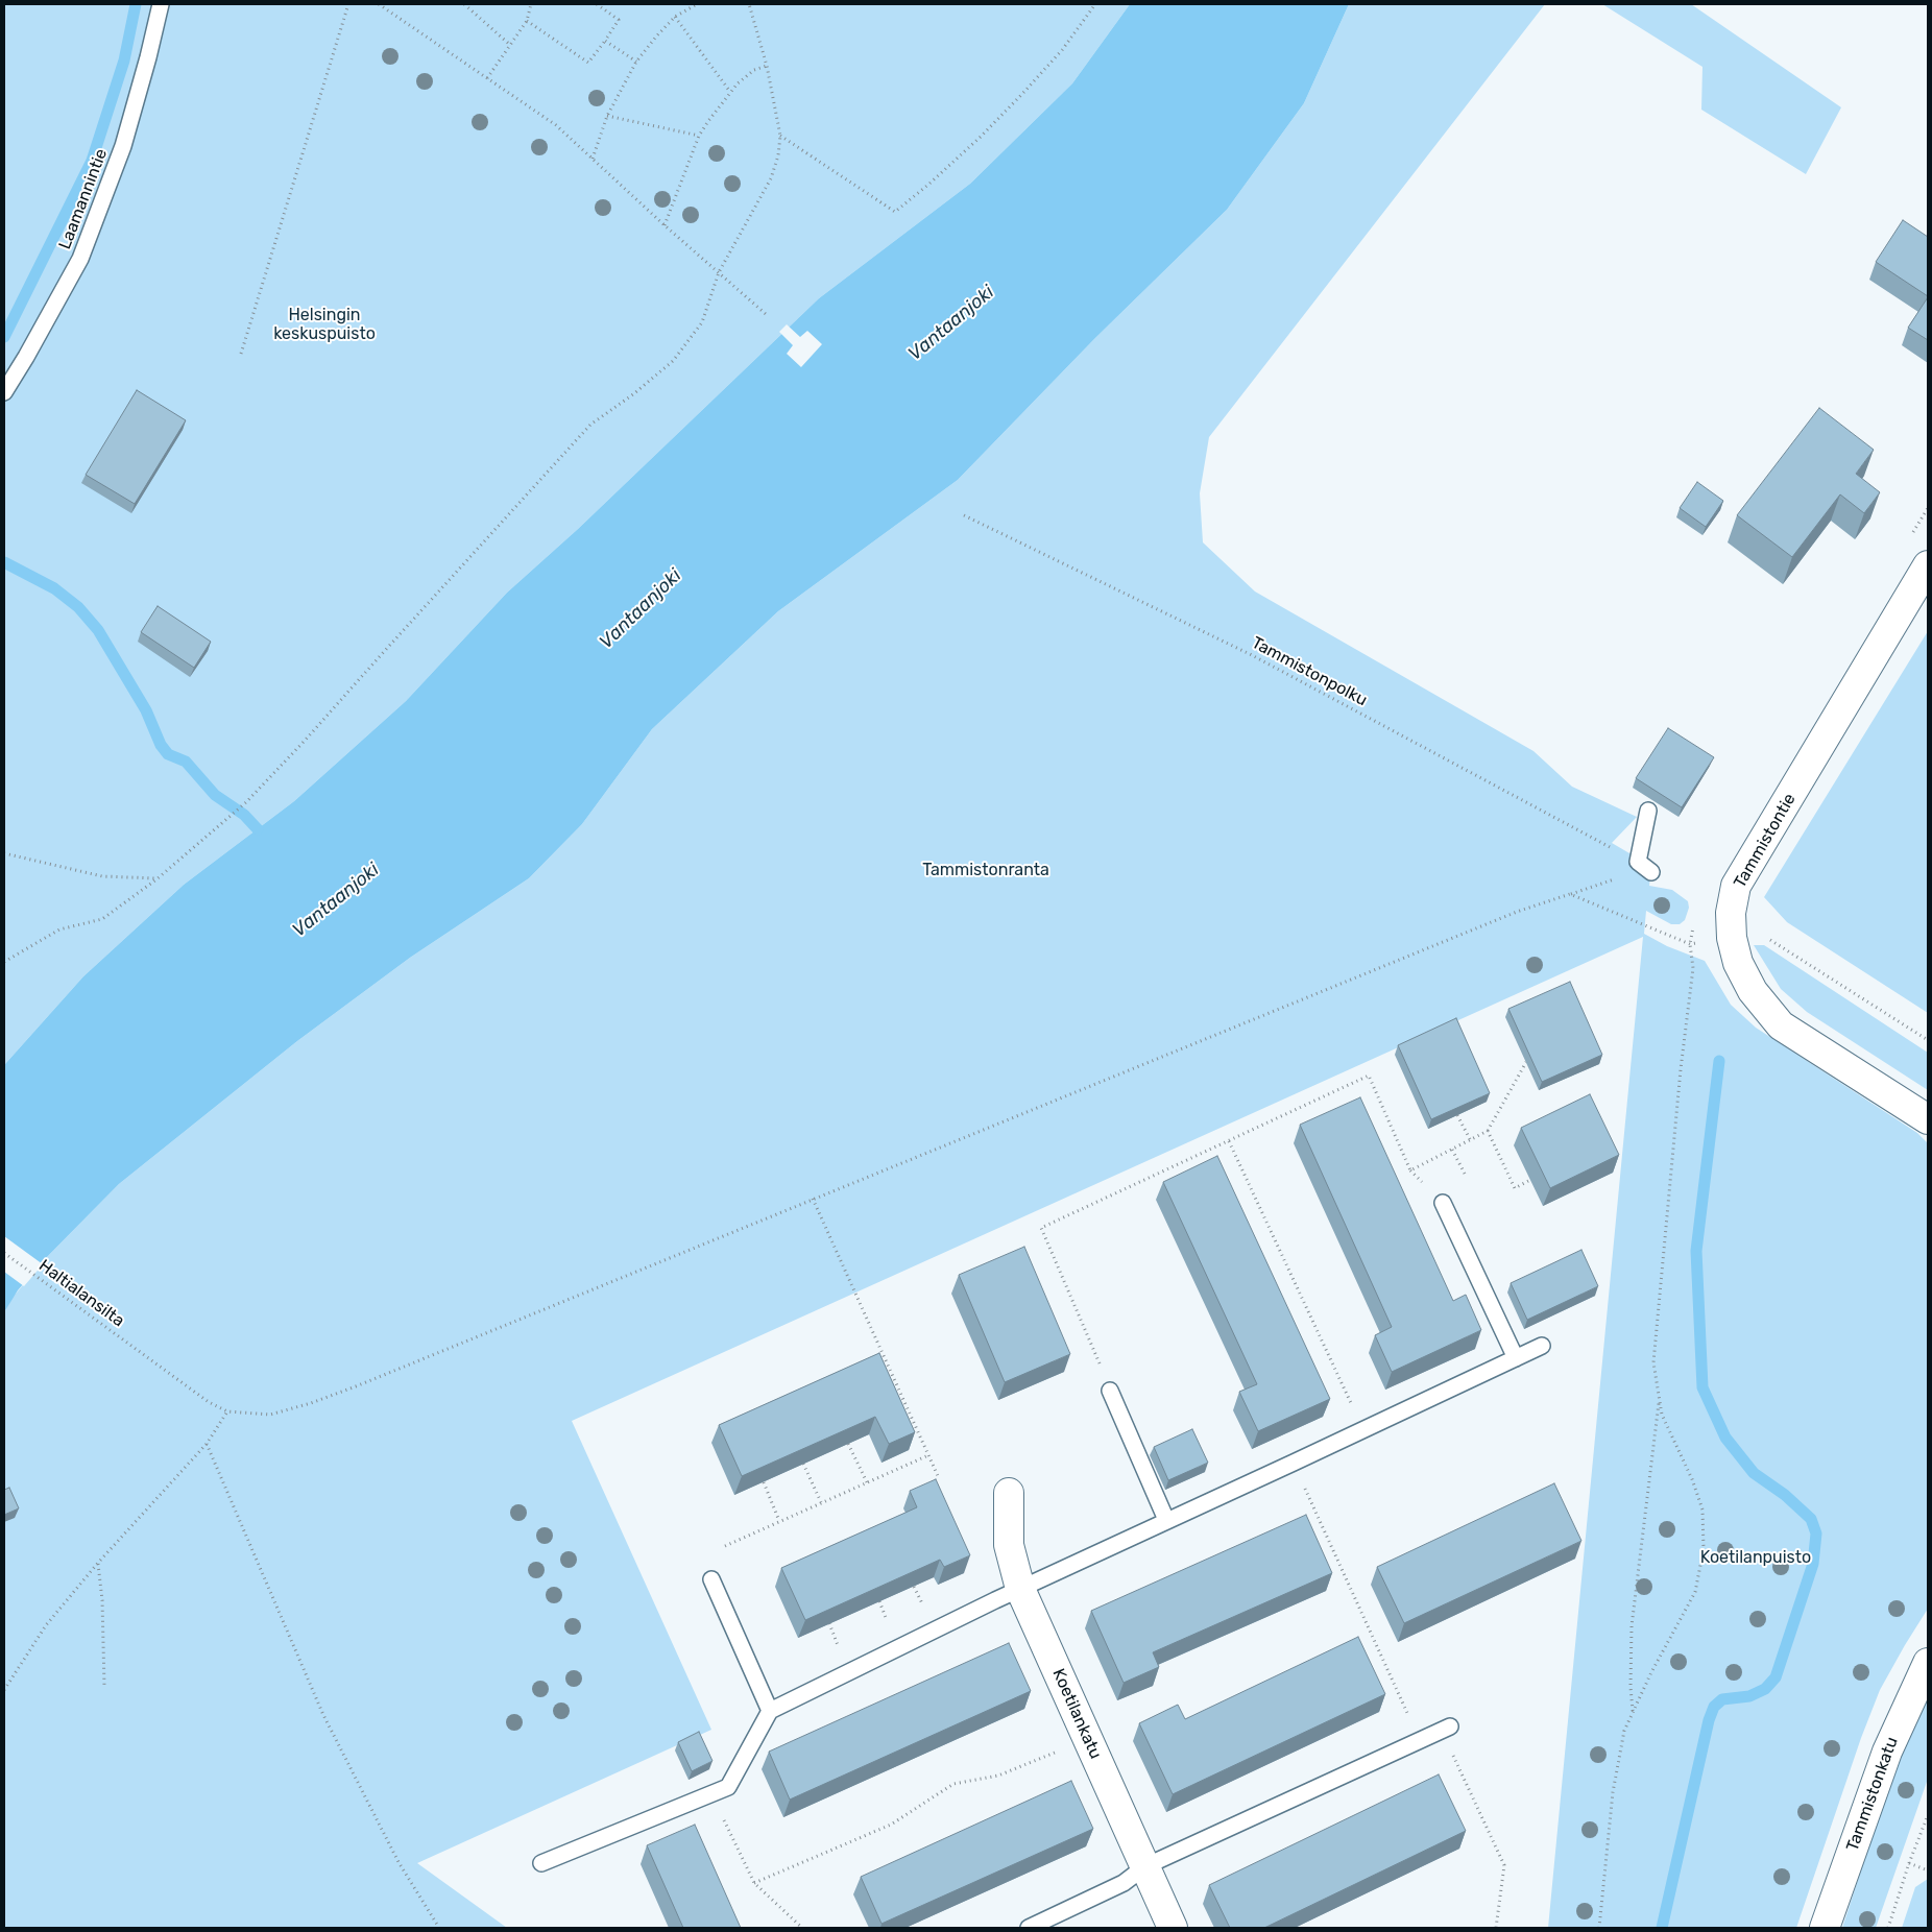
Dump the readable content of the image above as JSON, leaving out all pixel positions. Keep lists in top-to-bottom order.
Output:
{
  "streets": {
    "street": ["Tammistontie", "Koetilankatu", "Tammistonkatu"],
    "lane": ["Laamannintie"],
    "path": ["Tammistonpolku", "Haltialansilta"]
  },
  "water": ["Vantaanjoki"],
  "parks": ["Helsingin keskuspuisto", "Tammistonranta", "Koetilanpuisto"]
}
